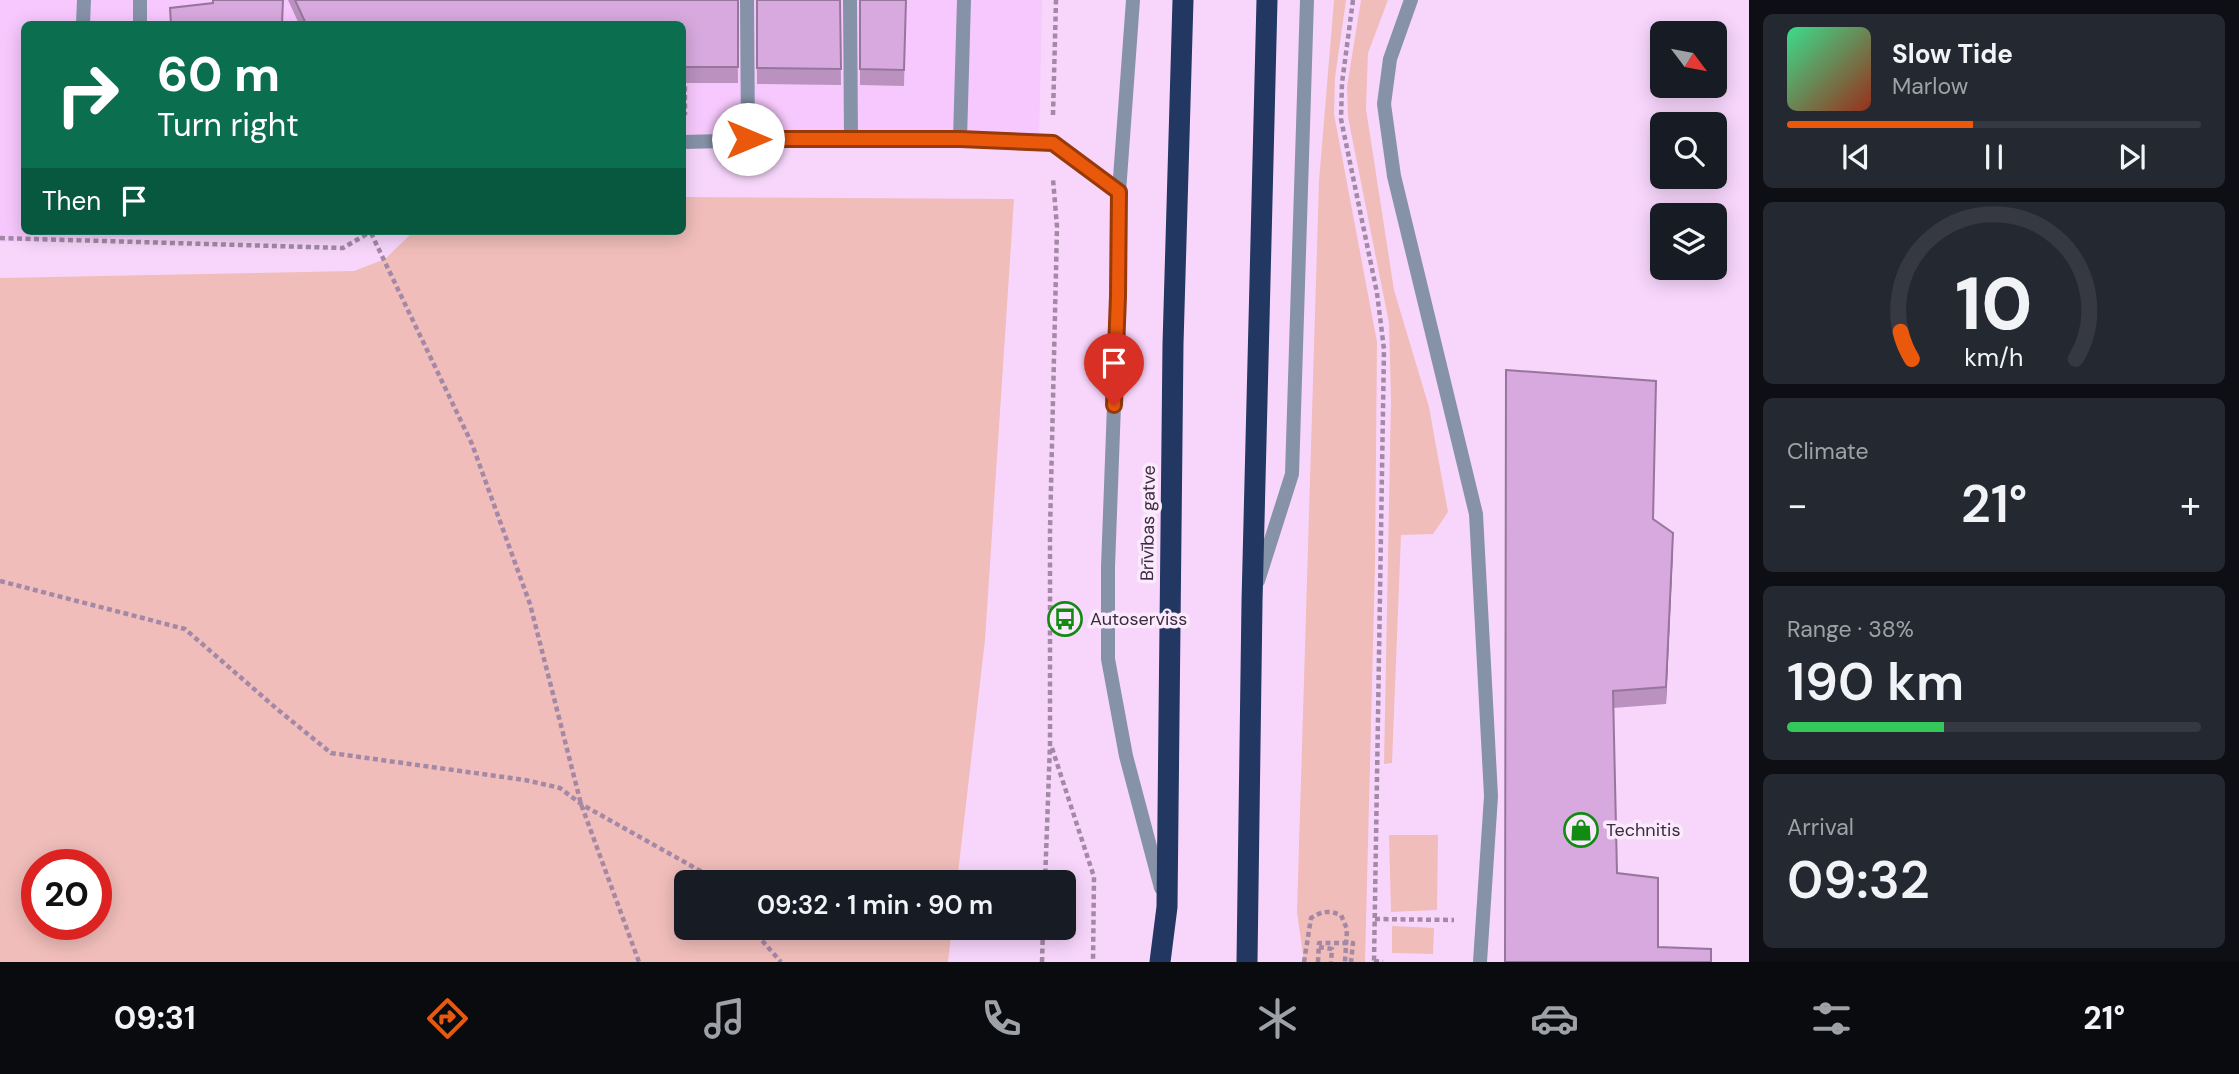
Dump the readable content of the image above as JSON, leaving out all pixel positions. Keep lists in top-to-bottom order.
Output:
{
  "streets": {
    "highway": ["Brīvības gatve"]
  },
  "places": {
    "bus stop": ["Autoserviss"],
    "shop": ["Technitis"]
  },
  "north": "bottom right",
  "page": {
    "turn": ["60 m", "Turn right"],
    "song": ["Slow Tide", "Marlow"],
    "then": "Then",
    "tile": [
      "Climate",
      ["Range · 38%", "190 km"],
      ["Arrival", "09:32"]
    ],
    "heat": ["−", "21°", "+"],
    "limit": "20",
    "trip": "09:32 · 1 min · 90 m",
    "tabs": ["09:31", "21°"],
    "gauge": ["10", "km/h"]
  }
}
